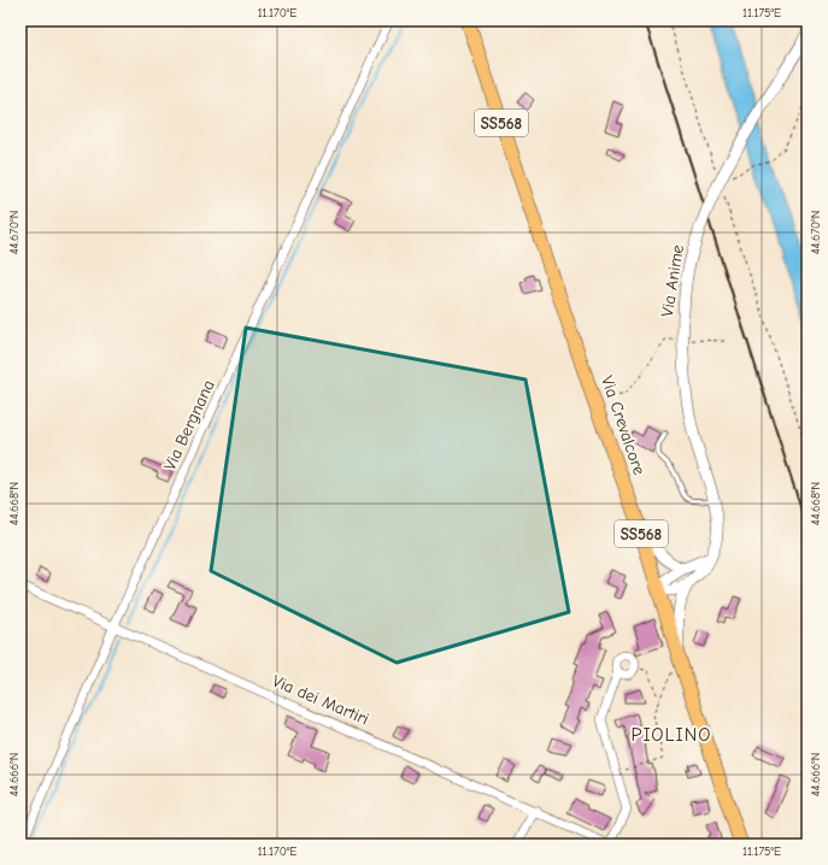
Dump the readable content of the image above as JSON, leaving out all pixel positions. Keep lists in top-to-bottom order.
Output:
{
  "streets": {
    "main road": ["SS568", "Via Crevalcore"],
    "street": ["Via Anime", "Via Bergnana", "Via dei Martiri"]
  },
  "crossings": [
    ["Via Bergnana", "Via dei Martiri"]
  ],
  "districts": ["PIOLINO"],
  "coordinates": [
    "11.170°E",
    "11.175°E",
    "44.670°N",
    "44.668°N",
    "44.666°N"
  ]
}
